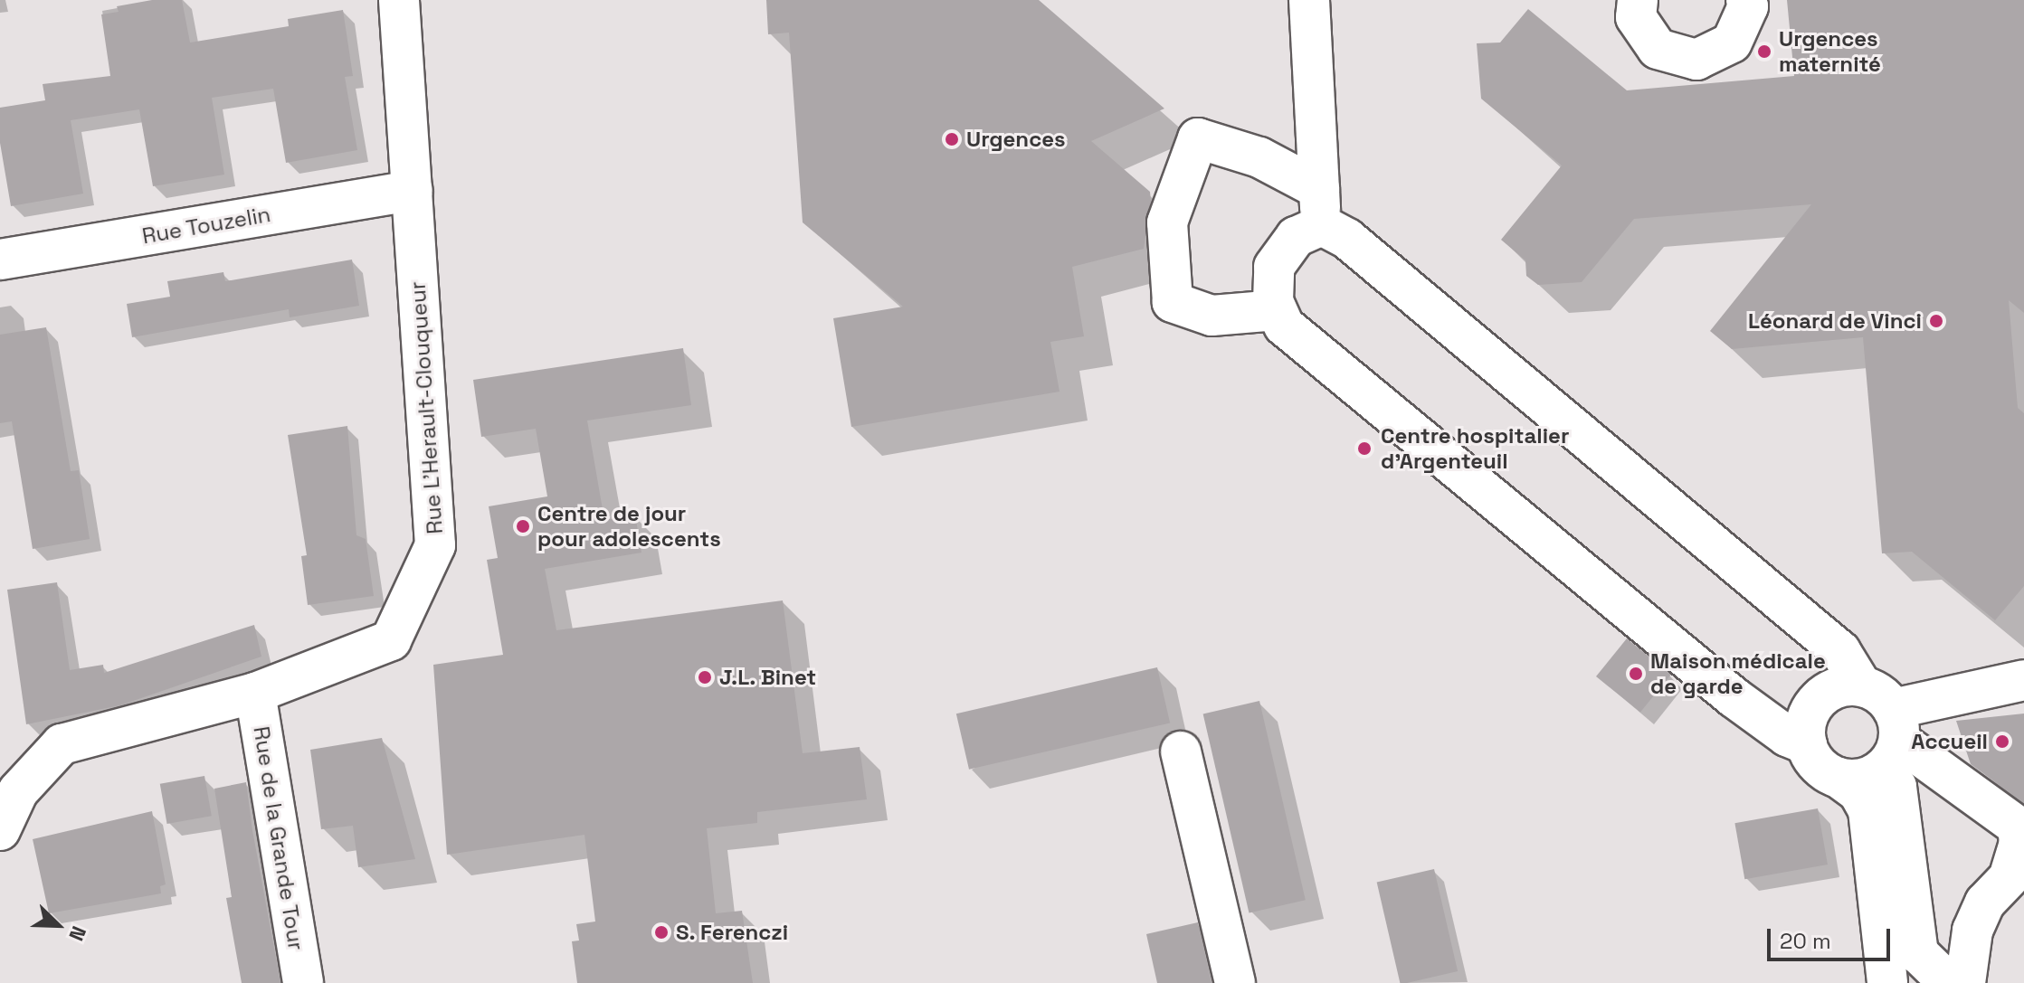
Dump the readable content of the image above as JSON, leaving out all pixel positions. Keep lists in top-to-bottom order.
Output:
{
  "streets": {
    "street": ["Rue Touzelin", "Rue L'Herault-Clouqueur", "Rue de la Grande Tour"]
  },
  "crossings": [
    ["Rue Touzelin", "Rue L'Herault-Clouqueur"],
    ["Rue L'Herault-Clouqueur", "Rue de la Grande Tour"]
  ],
  "places": [
    "Urgences maternité",
    "Urgences",
    "Léonard de Vinci",
    "Centre hospitalier d'Argenteuil",
    "Centre de jour pour adolescents",
    "Maison médicale de garde",
    "J.L. Binet",
    "Accueil",
    "S. Ferenczi"
  ],
  "scale_bar": "20 m",
  "north": "bottom right"
}
